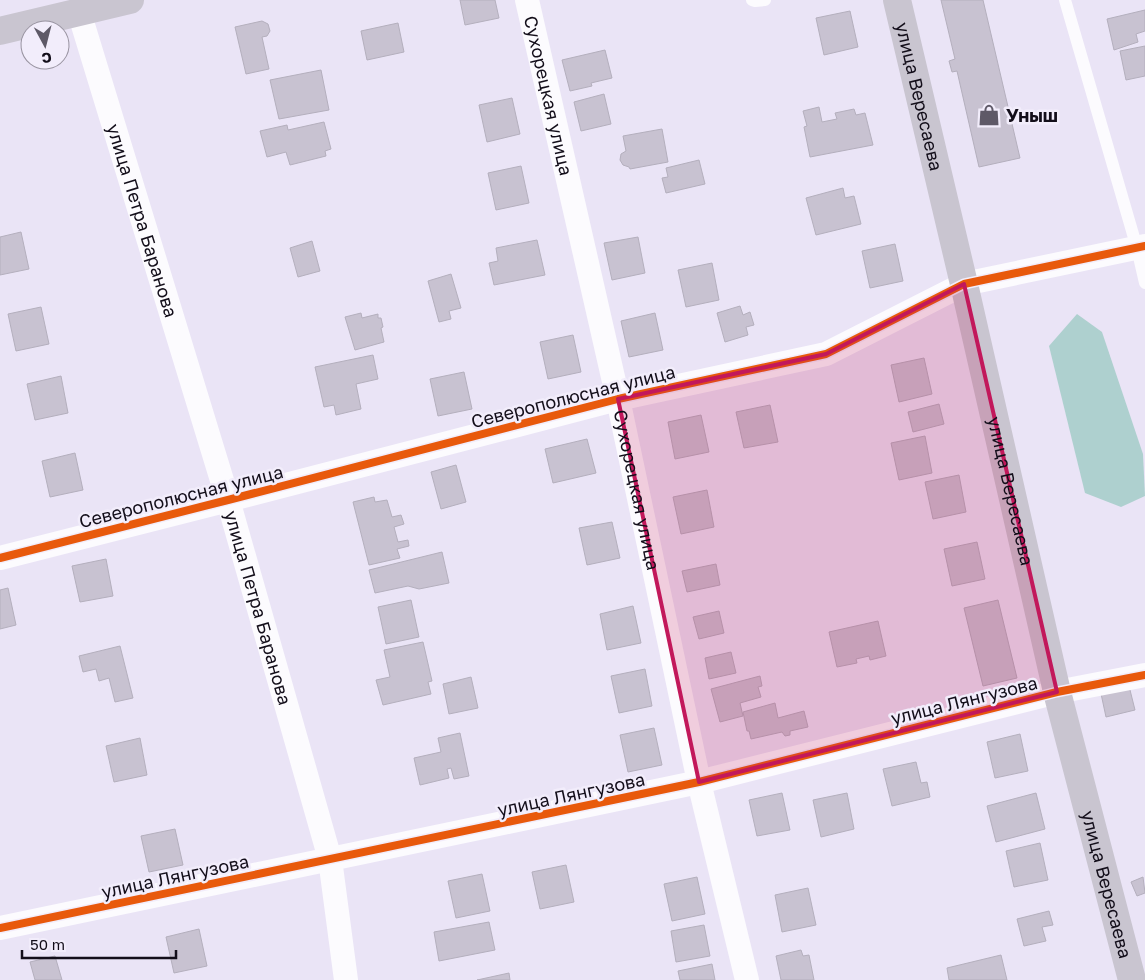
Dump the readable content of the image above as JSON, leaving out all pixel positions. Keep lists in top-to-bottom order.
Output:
{
  "streets": {
    "main road": ["улица Вересаева"],
    "street": [
      "Сухорецкая улица",
      "улица Петра Баранова",
      "Северополюсная улица",
      "улица Лянгузова"
    ]
  },
  "crossings": [
    ["Сухорецкая улица", "Северополюсная улица"],
    ["Сухорецкая улица", "улица Лянгузова"],
    ["улица Вересаева", "Северополюсная улица"],
    ["улица Вересаева", "улица Лянгузова"],
    ["улица Петра Баранова", "Северополюсная улица"],
    ["улица Петра Баранова", "улица Лянгузова"]
  ],
  "places": {
    "shop": ["Уныш"]
  },
  "scale_bar": "50 m",
  "north": "bottom"
}
